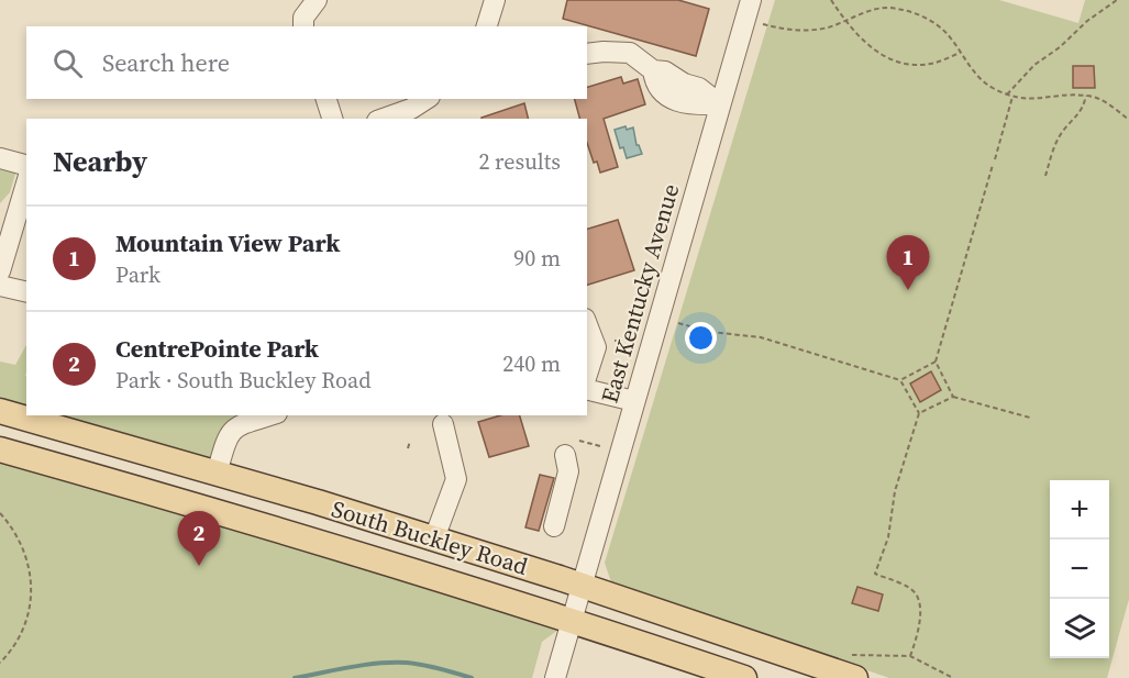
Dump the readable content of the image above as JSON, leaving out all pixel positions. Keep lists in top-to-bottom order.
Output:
{
  "streets": {
    "main road": ["South Buckley Road"],
    "street": ["East Kentucky Avenue"]
  },
  "crossings": [
    ["East Kentucky Avenue", "South Buckley Road"]
  ],
  "page": {
    "search": "Search here",
    "heading": ["Nearby", "2 results"],
    "list": [
      {
        "mark": "1",
        "name": "Mountain View Park",
        "note": "Park",
        "value": "90 m"
      },
      {
        "mark": "2",
        "name": "CentrePointe Park",
        "note": "Park · South Buckley Road",
        "value": "240 m"
      }
    ],
    "pins": ["1", "2"],
    "map_buttons": ["+", "−"]
  }
}
